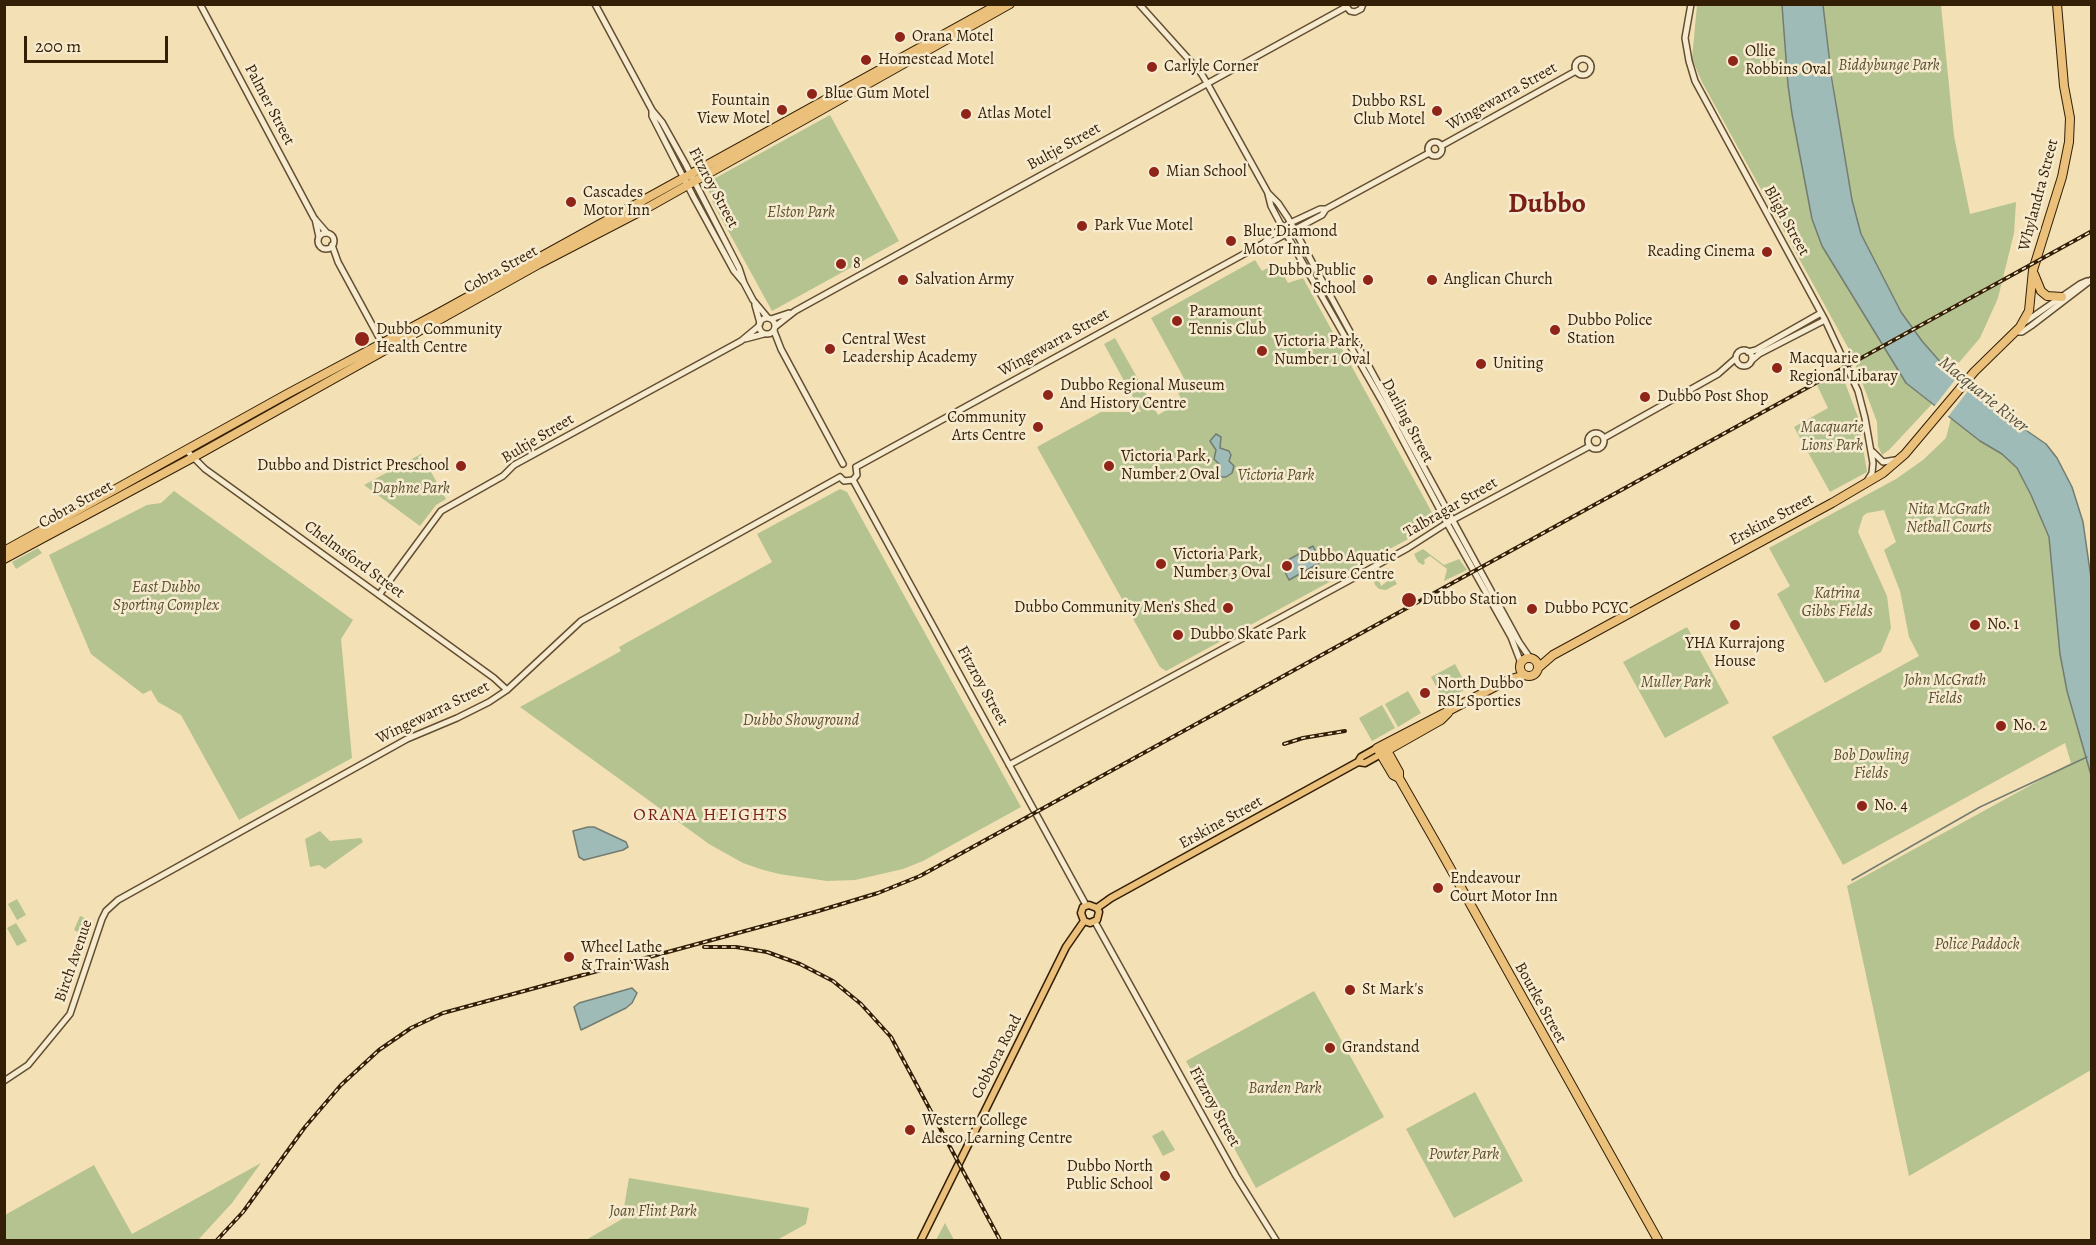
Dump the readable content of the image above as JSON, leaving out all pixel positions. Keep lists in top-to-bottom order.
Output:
{
  "streets": {
    "highway": [
      "Whylandra Street",
      "Cobra Street",
      "Erskine Street",
      "Bourke Street"
    ],
    "main road": ["Cobbora Road"],
    "street": [
      "Wingewarra Street",
      "Palmer Street",
      "Bultje Street",
      "Fitzroy Street",
      "Bligh Street",
      "Darling Street",
      "Talbragar Street",
      "Chelmsford Street",
      "Birch Avenue"
    ]
  },
  "crossings": [
    ["Wingewarra Street", "Fitzroy Street"],
    ["Wingewarra Street", "Darling Street"],
    ["Wingewarra Street", "Chelmsford Street"],
    ["Wingewarra Street", "Birch Avenue"],
    ["Bultje Street", "Fitzroy Street"],
    ["Bultje Street", "Darling Street"],
    ["Bultje Street", "Chelmsford Street"],
    ["Fitzroy Street", "Cobra Street"],
    ["Fitzroy Street", "Talbragar Street"],
    ["Fitzroy Street", "Erskine Street"],
    ["Fitzroy Street", "Cobbora Road"],
    ["Whylandra Street", "Erskine Street"],
    ["Cobra Street", "Chelmsford Street"],
    ["Darling Street", "Talbragar Street"],
    ["Darling Street", "Erskine Street"],
    ["Erskine Street", "Bourke Street"],
    ["Erskine Street", "Cobbora Road"]
  ],
  "districts": ["Dubbo", "ORANA HEIGHTS"],
  "water": ["Macquarie River"],
  "parks": [
    "Biddybunge Park",
    "Elston Park",
    "Macquarie Lions Park",
    "Victoria Park",
    "Daphne Park",
    "Nita McGrath Netball Courts",
    "East Dubbo Sporting Complex",
    "Katrina Gibbs Fields",
    "John McGrath Fields",
    "Muller Park",
    "Dubbo Showground",
    "Bob Dowling Fields",
    "Police Paddock",
    "Barden Park",
    "Powter Park",
    "Joan Flint Park"
  ],
  "places": [
    "Orana Motel",
    "Homestead Motel",
    "Ollie Robbins Oval",
    "Carlyle Corner",
    "Blue Gum Motel",
    "Fountain View Motel",
    "Dubbo RSL Club Motel",
    "Atlas Motel",
    "Mian School",
    "Cascades Motor Inn",
    "Park Vue Motel",
    "Blue Diamond Motor Inn",
    "Reading Cinema",
    "8",
    "Salvation Army",
    "Dubbo Public School",
    "Anglican Church",
    "Paramount Tennis Club",
    "Dubbo Police Station",
    "Dubbo Community Health Centre",
    "Central West Leadership Academy",
    "Victoria Park, Number 1 Oval",
    "Uniting",
    "Macquarie Regional Libaray",
    "Dubbo Regional Museum And History Centre",
    "Dubbo Post Shop",
    "Community Arts Centre",
    "Dubbo and District Preschool",
    "Victoria Park, Number 2 Oval",
    "Victoria Park, Number 3 Oval",
    "Dubbo Aquatic Leisure Centre",
    "Dubbo Station",
    "Dubbo Community Men's Shed",
    "Dubbo PCYC",
    "YHA Kurrajong House",
    "No. 1",
    "Dubbo Skate Park",
    "North Dubbo RSL Sporties",
    "No. 2",
    "No. 4",
    "Endeavour Court Motor Inn",
    "Wheel Lathe & Train Wash",
    "St Mark's",
    "Grandstand",
    "Western College Alesco Learning Centre",
    "Dubbo North Public School"
  ],
  "scale_bar": "200 m"
}
